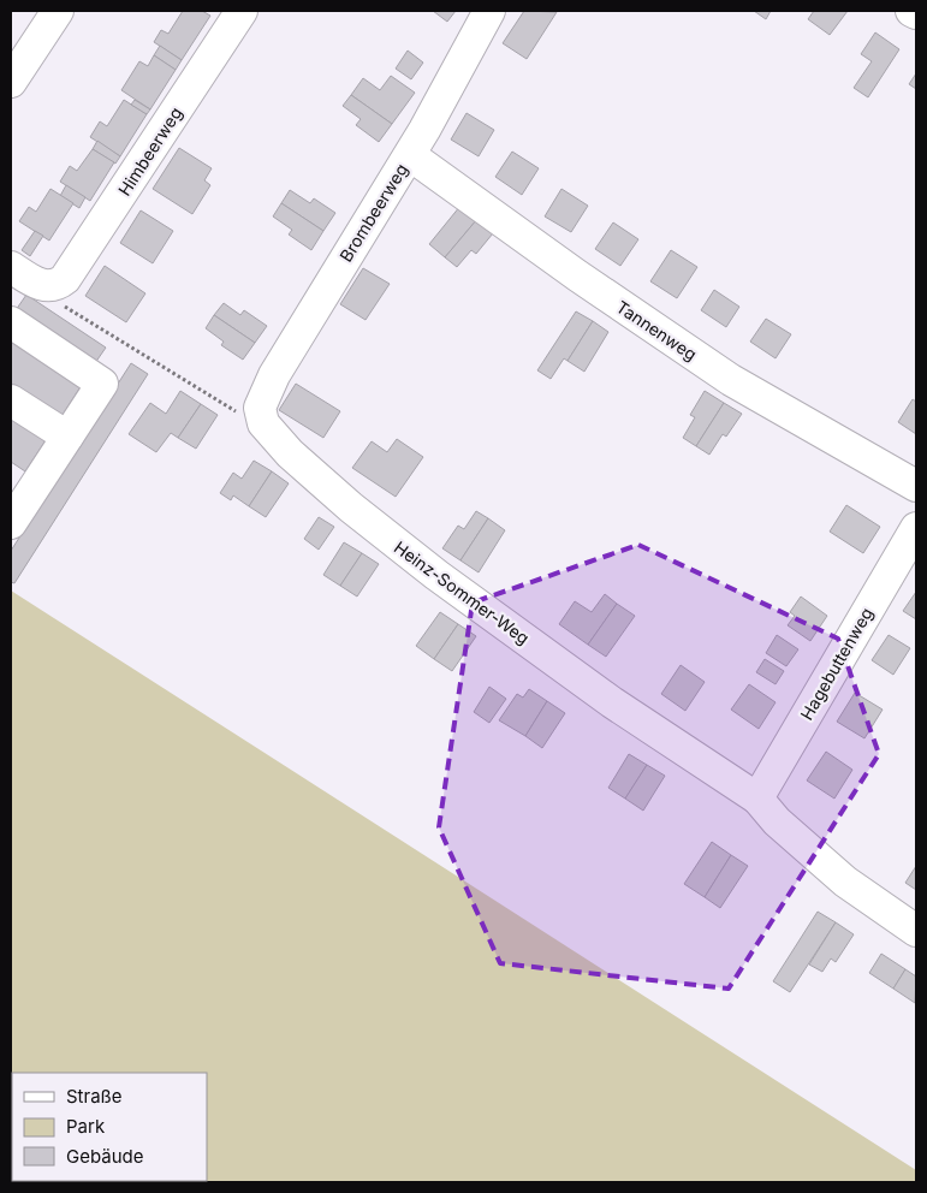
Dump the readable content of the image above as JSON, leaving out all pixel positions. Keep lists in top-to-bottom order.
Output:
{
  "streets": {
    "street": [
      "Himbeerweg",
      "Brombeerweg",
      "Tannenweg",
      "Heinz-Sommer-Weg",
      "Hagebuttenweg"
    ]
  },
  "crossings": [
    ["Brombeerweg", "Tannenweg"],
    ["Brombeerweg", "Heinz-Sommer-Weg"],
    ["Heinz-Sommer-Weg", "Hagebuttenweg"]
  ],
  "legend": ["Straße", "Park", "Gebäude"]
}
